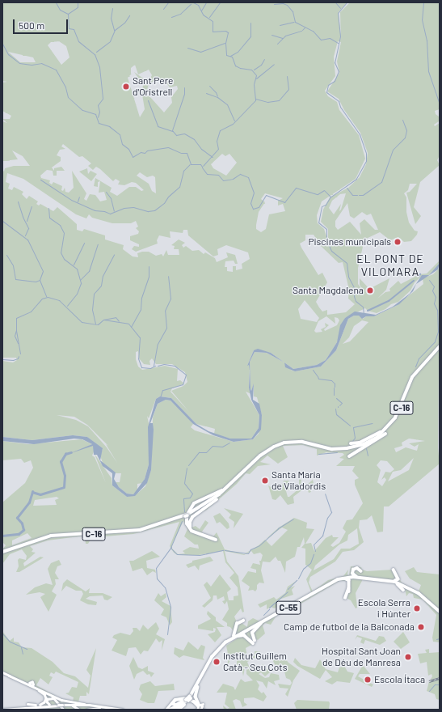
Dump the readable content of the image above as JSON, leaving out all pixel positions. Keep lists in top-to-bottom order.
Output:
{
  "streets": {
    "highway": ["C-16", "C-55"]
  },
  "districts": ["EL PONT DE VILOMARA"],
  "places": [
    "Sant Pere d'Oristrell",
    "Piscines municipals",
    "Santa Magdalena",
    "Santa Maria de Viladordis",
    "Escola Serra i Húnter",
    "Camp de futbol de la Balconada",
    "Hospital Sant Joan de Déu de Manresa",
    "Institut Guillem Catà - Seu Cots",
    "Escola Ítaca"
  ],
  "scale_bar": "500 m"
}
